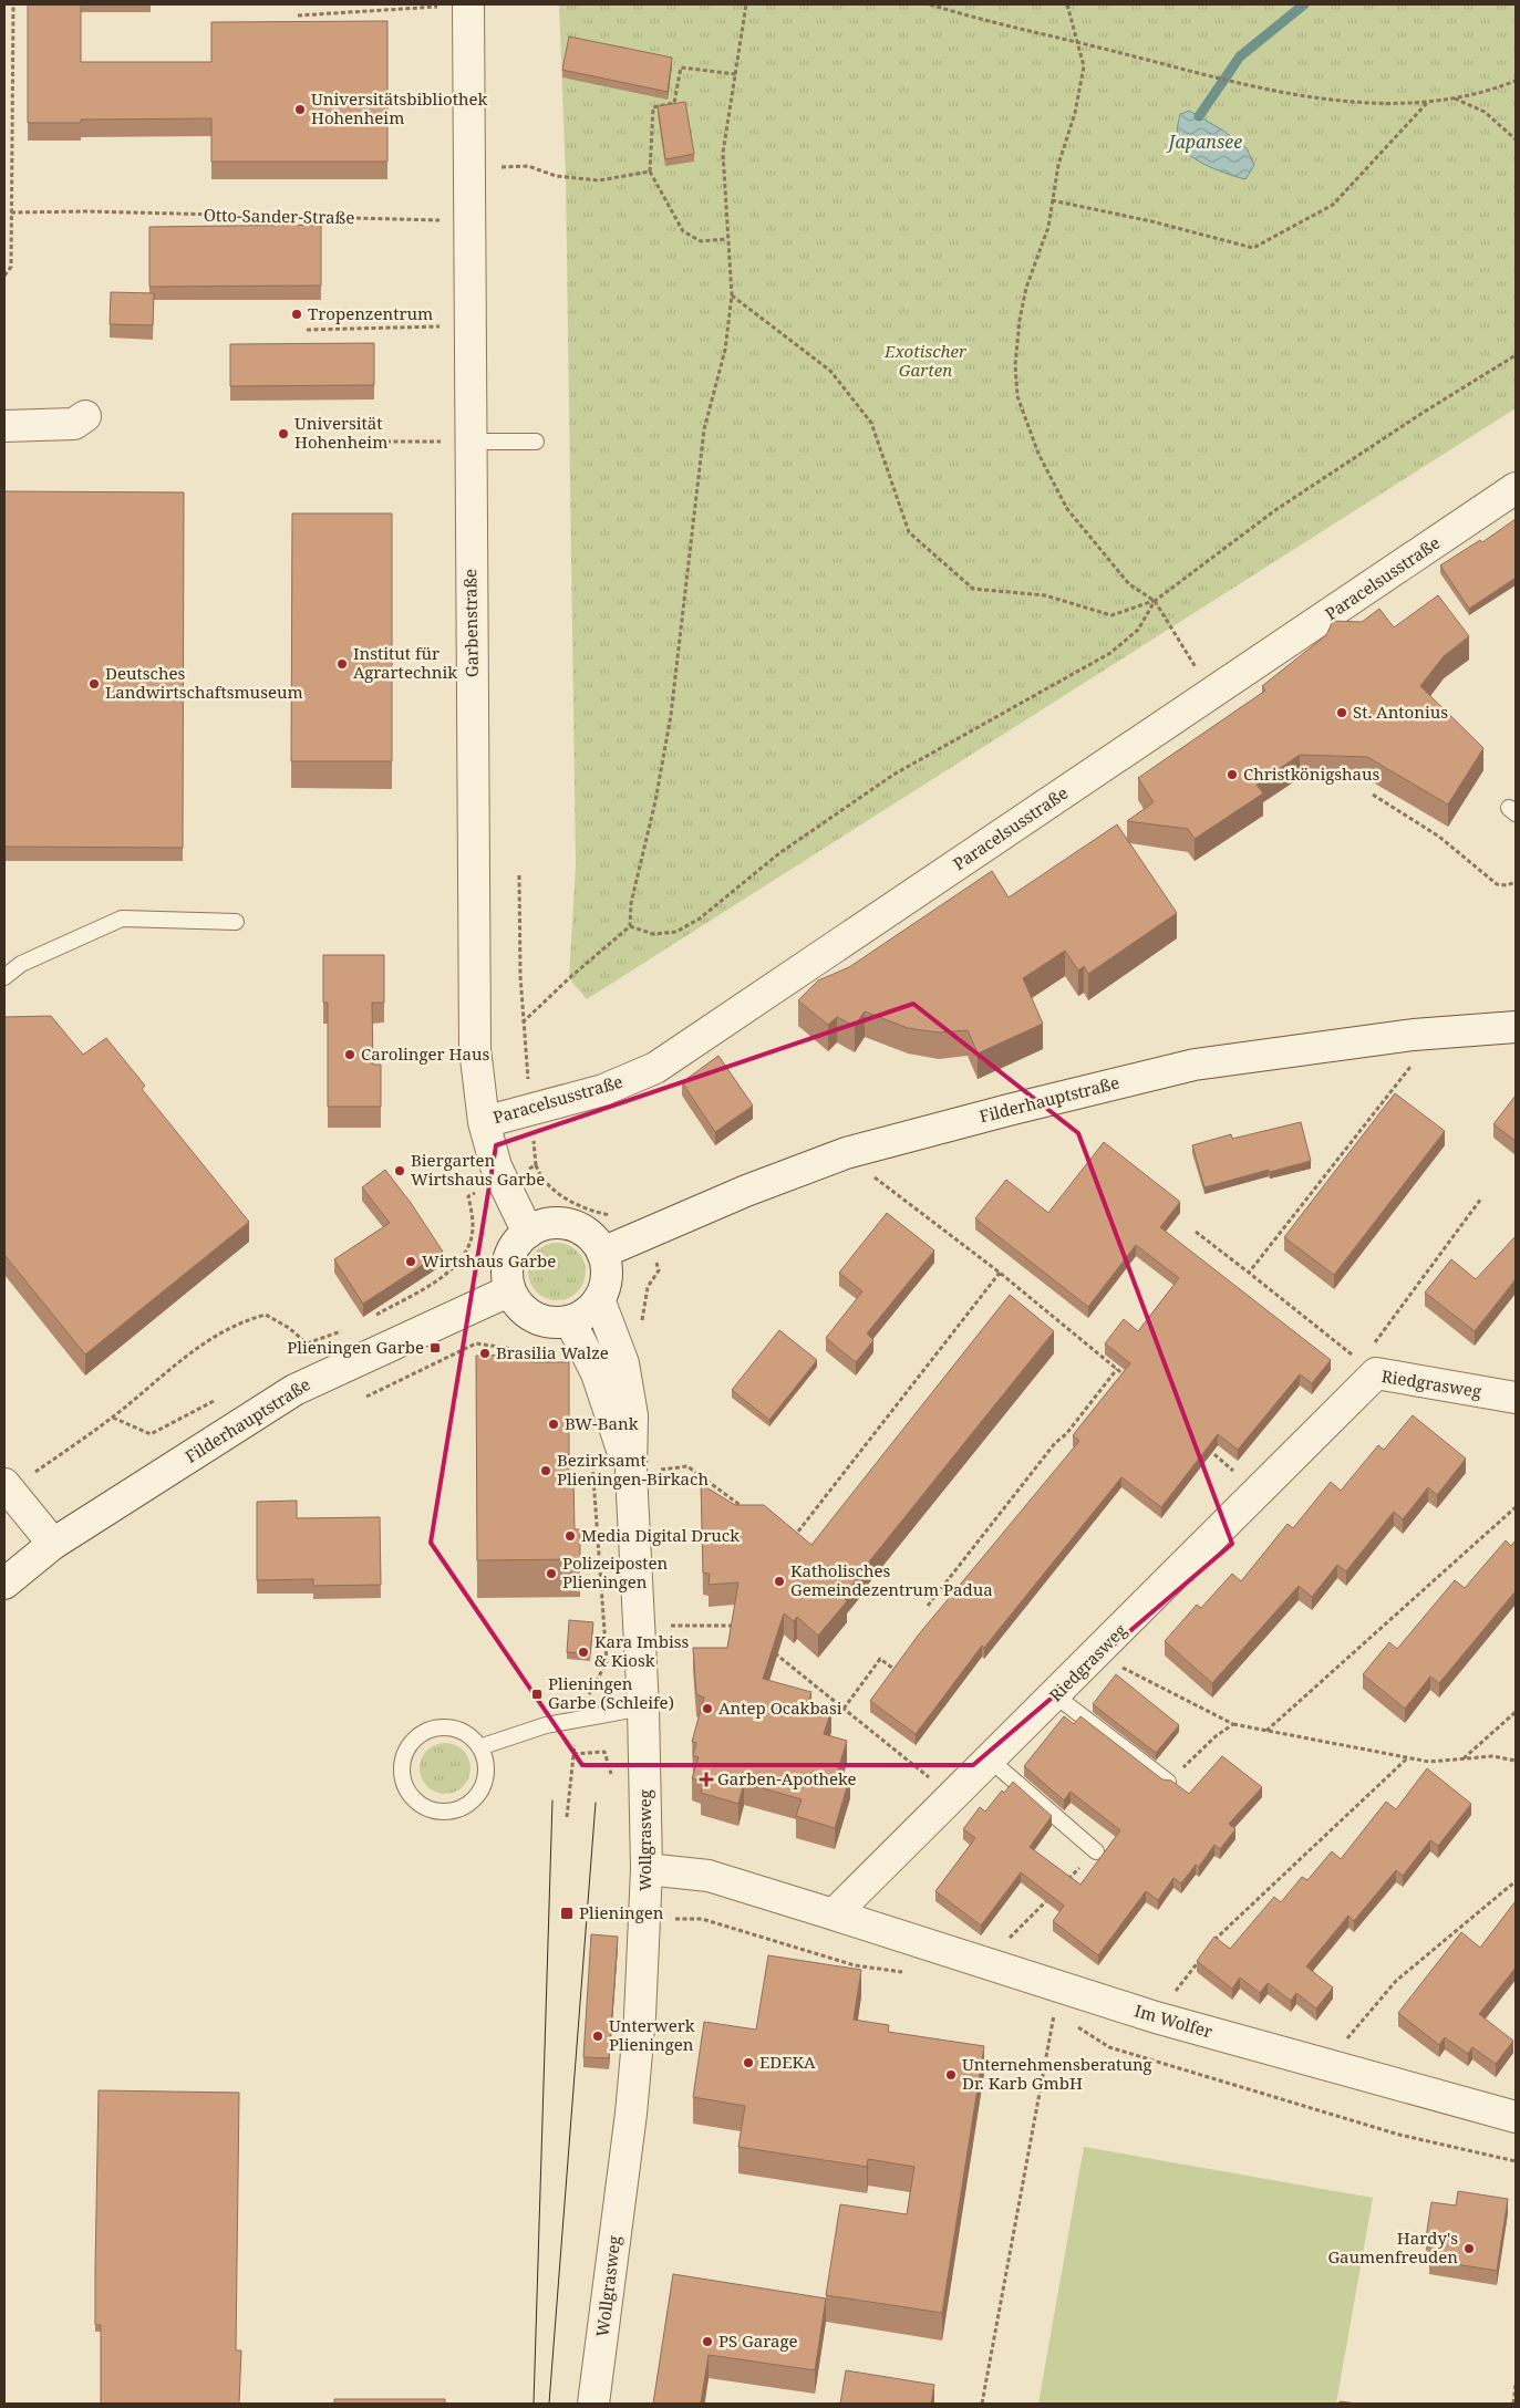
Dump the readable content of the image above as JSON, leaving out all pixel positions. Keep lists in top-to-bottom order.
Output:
{
  "streets": {
    "street": [
      "Paracelsusstraße",
      "Garbenstraße",
      "Filderhauptstraße",
      "Riedgrasweg",
      "Wollgrasweg",
      "Im Wolfer"
    ],
    "path": ["Otto-Sander-Straße"]
  },
  "crossings": [
    ["Otto-Sander-Straße", "Garbenstraße"],
    ["Paracelsusstraße", "Garbenstraße"],
    ["Garbenstraße", "Filderhauptstraße"],
    ["Garbenstraße", "Wollgrasweg"],
    ["Filderhauptstraße", "Wollgrasweg"],
    ["Riedgrasweg", "Im Wolfer"]
  ],
  "water": ["Japansee"],
  "parks": ["Exotischer Garten"],
  "places": {
    "other": [
      "Universitätsbibliothek Hohenheim",
      "Tropenzentrum",
      "Universität Hohenheim",
      "Institut für Agrartechnik",
      "Deutsches Landwirtschaftsmuseum",
      "St. Antonius",
      "Christkönigshaus",
      "Carolinger Haus",
      "Biergarten Wirtshaus Garbe",
      "Wirtshaus Garbe",
      "Brasilia Walze",
      "BW-Bank",
      "Bezirksamt Plieningen‐Birkach",
      "Media Digital Druck",
      "Polizeiposten Plieningen",
      "Katholisches Gemeindezentrum Padua",
      "Kara Imbiss & Kiosk",
      "Antep Ocakbasi",
      "Unterwerk Plieningen",
      "EDEKA",
      "Unternehmensberatung Dr. Karb GmbH",
      "Hardy's Gaumenfreuden",
      "PS Garage"
    ],
    "transit": ["Plieningen Garbe", "Plieningen Garbe (Schleife)", "Plieningen"],
    "health": ["Garben-Apotheke"]
  }
}
